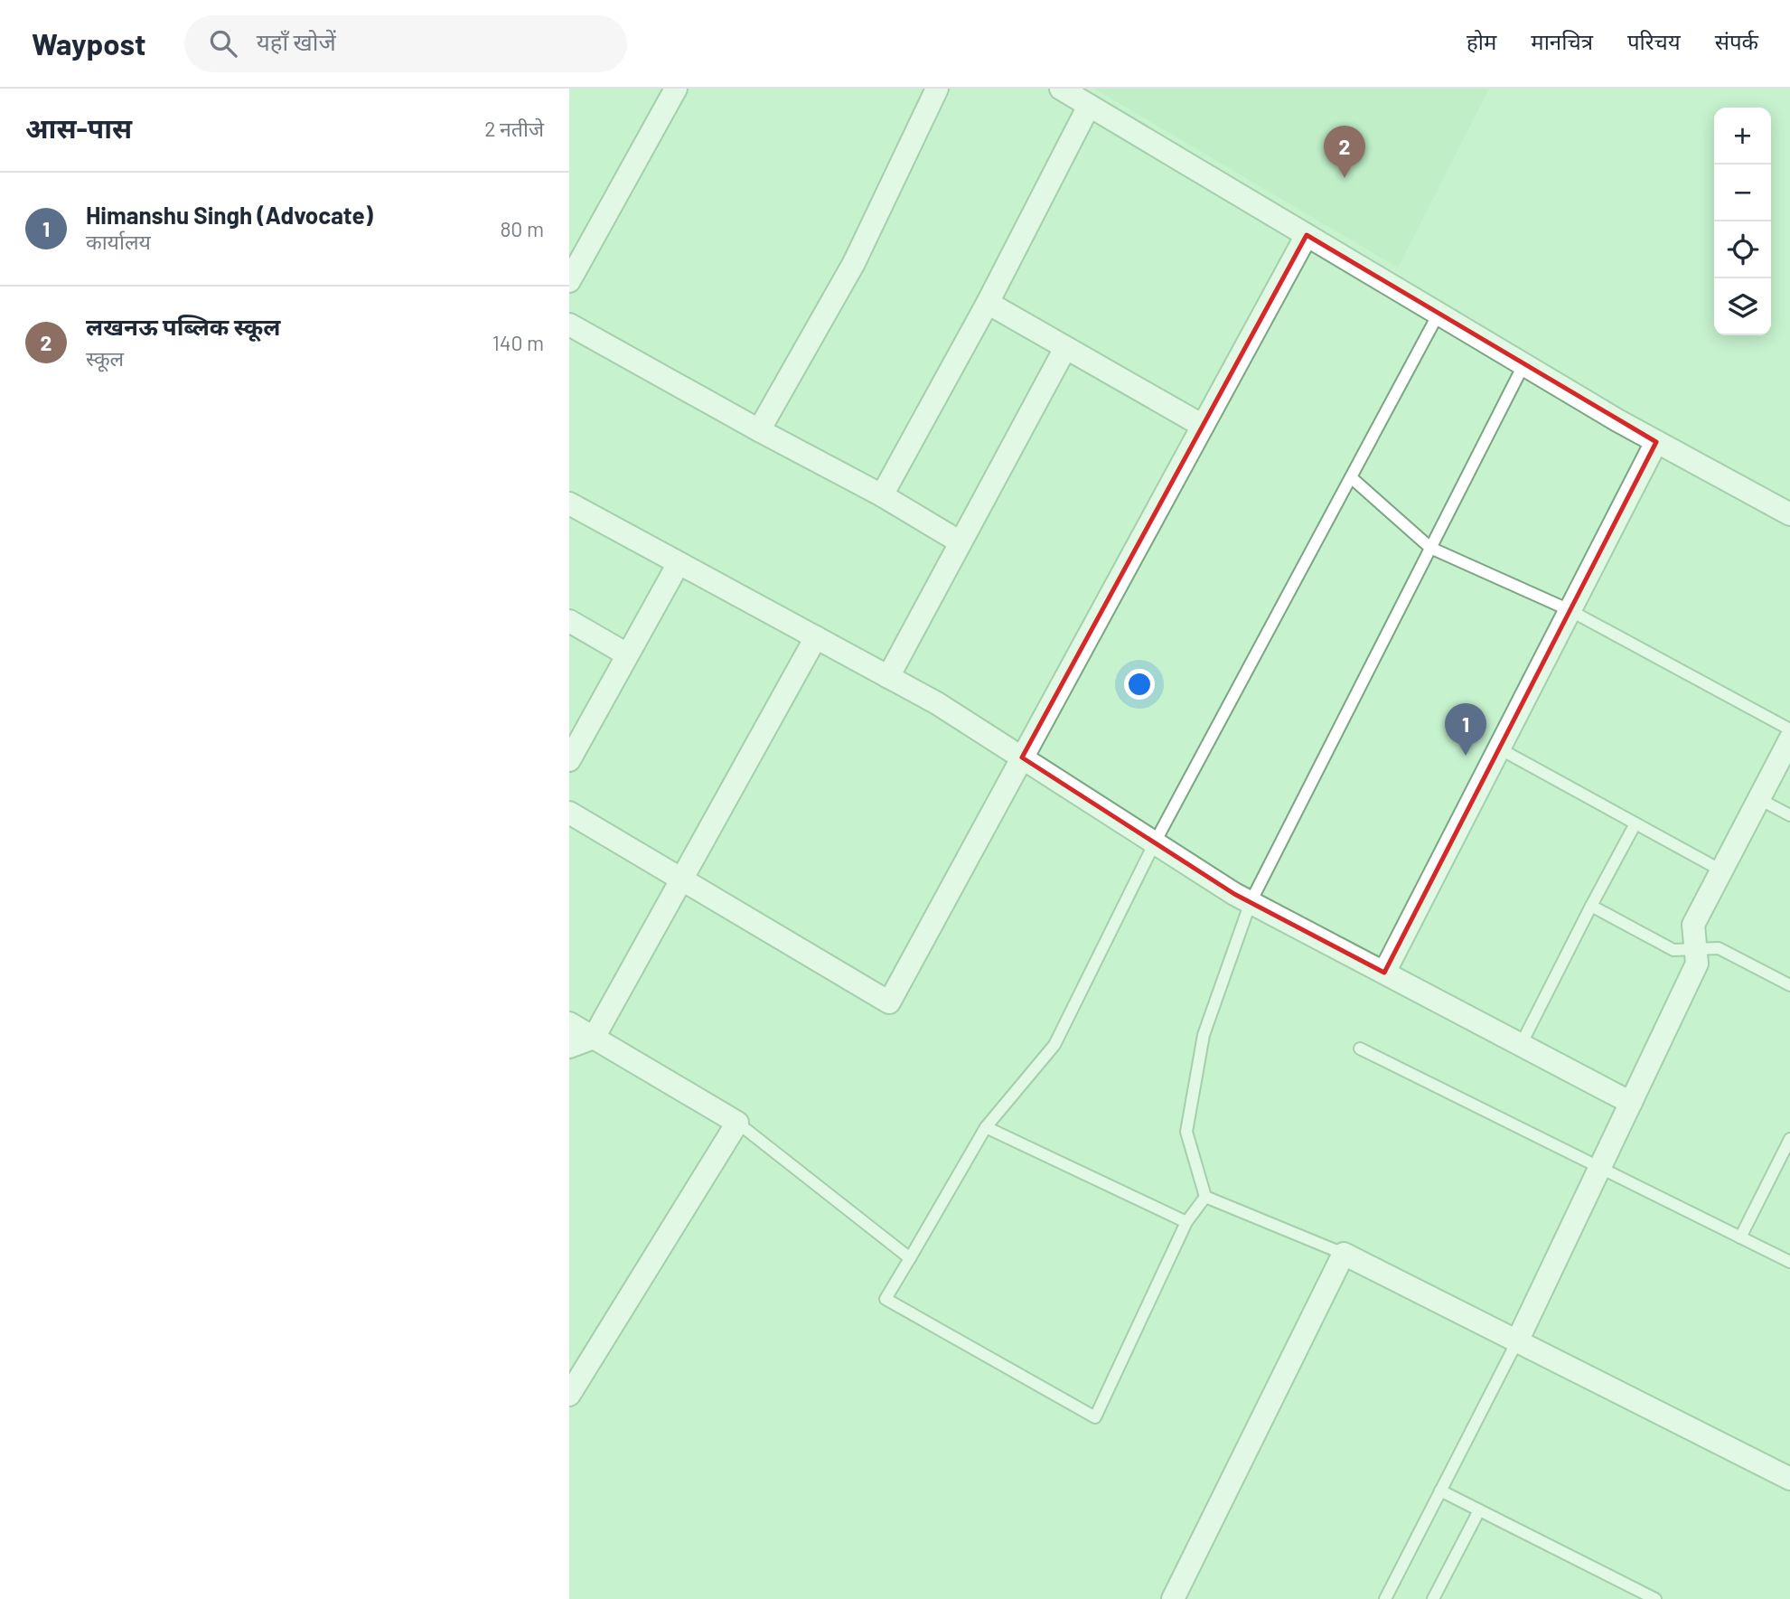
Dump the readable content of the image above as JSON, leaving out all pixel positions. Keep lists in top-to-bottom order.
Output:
{
  "page": {
    "header": "Waypost",
    "search": "यहाँ खोजें",
    "nav": [
      "होम",
      "मानचित्र",
      "परिचय",
      "संपर्क"
    ],
    "heading": ["आस-पास", "2 नतीजे"],
    "map_buttons": ["+", "−"],
    "pins": ["2", "1"],
    "list": [
      {
        "mark": "1",
        "name": "Himanshu Singh (Advocate)",
        "note": "कार्यालय",
        "value": "80 m"
      },
      {
        "mark": "2",
        "name": "लखनऊ पब्लिक स्कूल",
        "note": "स्कूल",
        "value": "140 m"
      }
    ]
  }
}
